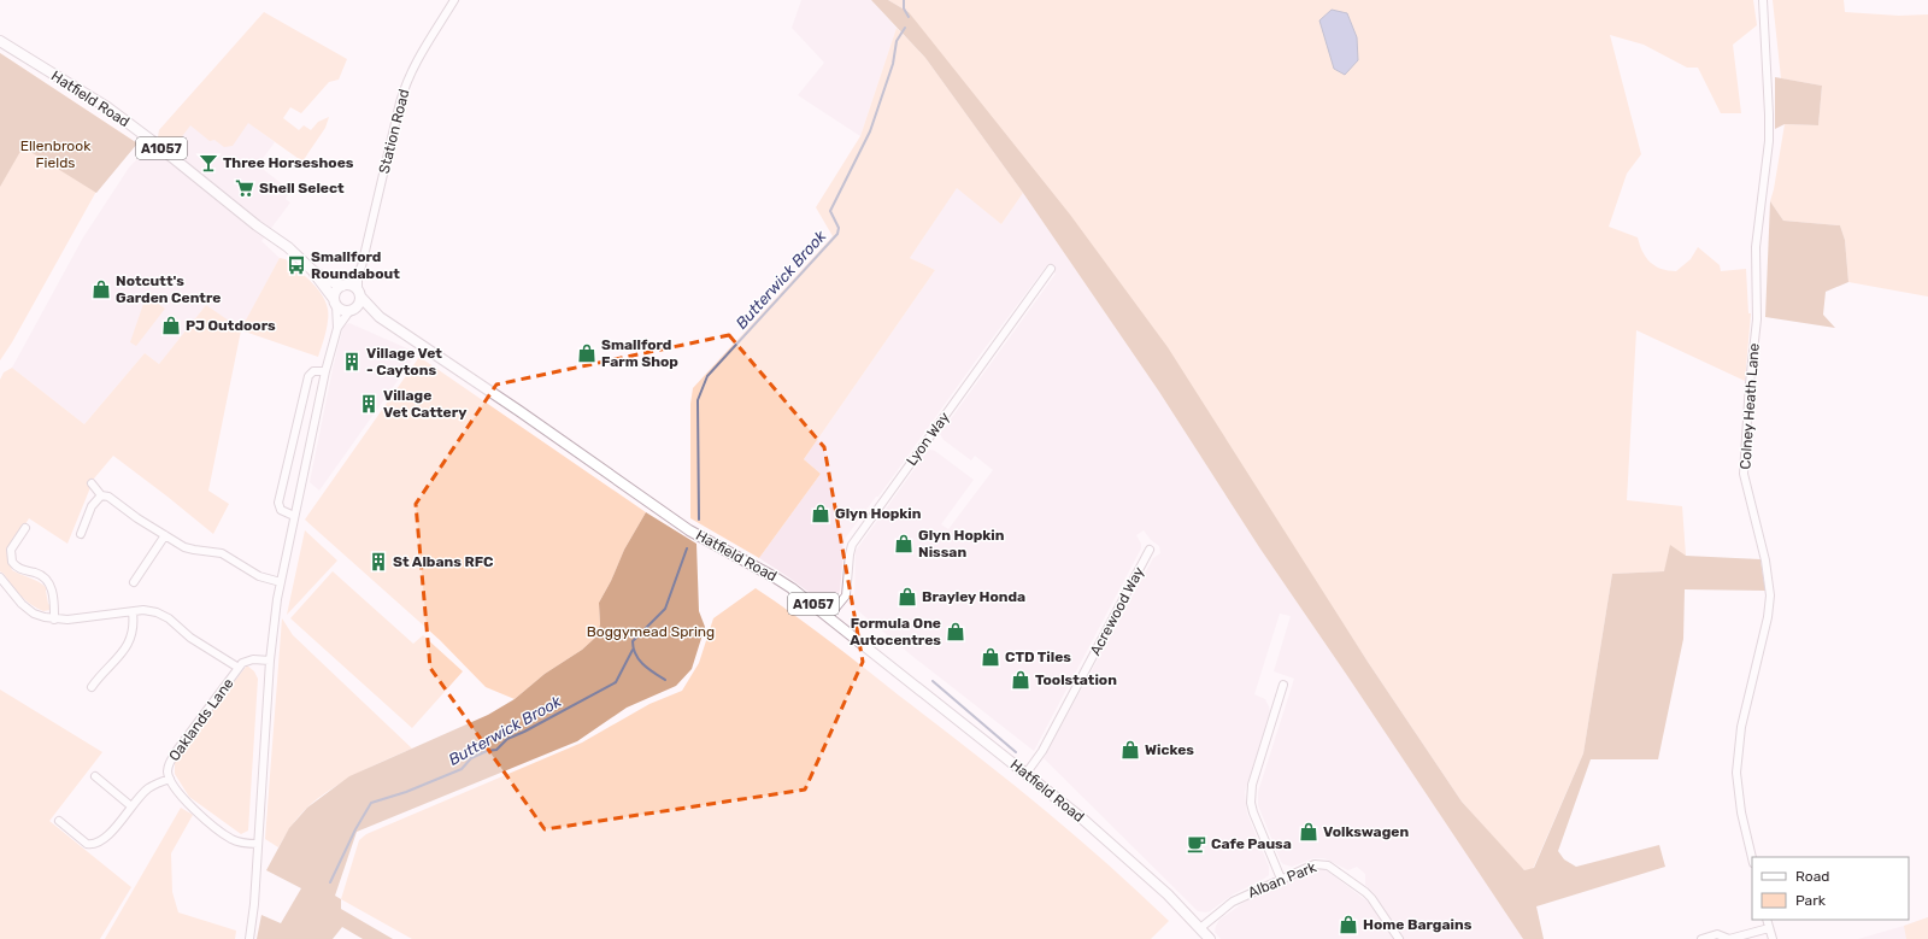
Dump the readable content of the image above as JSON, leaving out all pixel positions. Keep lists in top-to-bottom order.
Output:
{
  "streets": {
    "main road": ["Hatfield Road", "A1057"],
    "street": [
      "Station Road",
      "Colney Heath Lane",
      "Lyon Way",
      "Acrewood Way",
      "Oaklands Lane",
      "Alban Park"
    ]
  },
  "crossings": [
    ["Hatfield Road", "Station Road"],
    ["Hatfield Road", "Lyon Way"],
    ["Hatfield Road", "Acrewood Way"],
    ["Hatfield Road", "Alban Park"]
  ],
  "water": ["Butterwick Brook"],
  "parks": ["Ellenbrook Fields", "Boggymead Spring"],
  "places": {
    "bar": ["Three Horseshoes"],
    "supermarket": ["Shell Select"],
    "bus stop": ["Smallford Roundabout"],
    "shop": [
      "Notcutt's Garden Centre",
      "PJ Outdoors",
      "Smallford Farm Shop",
      "Glyn Hopkin",
      "Glyn Hopkin Nissan",
      "Brayley Honda",
      "Formula One Autocentres",
      "CTD Tiles",
      "Toolstation",
      "Wickes",
      "Volkswagen",
      "Home Bargains"
    ],
    "building": ["Village Vet - Caytons", "Village Vet Cattery", "St Albans RFC"],
    "cafe": ["Cafe Pausa"]
  },
  "legend": ["Road", "Park"]
}
